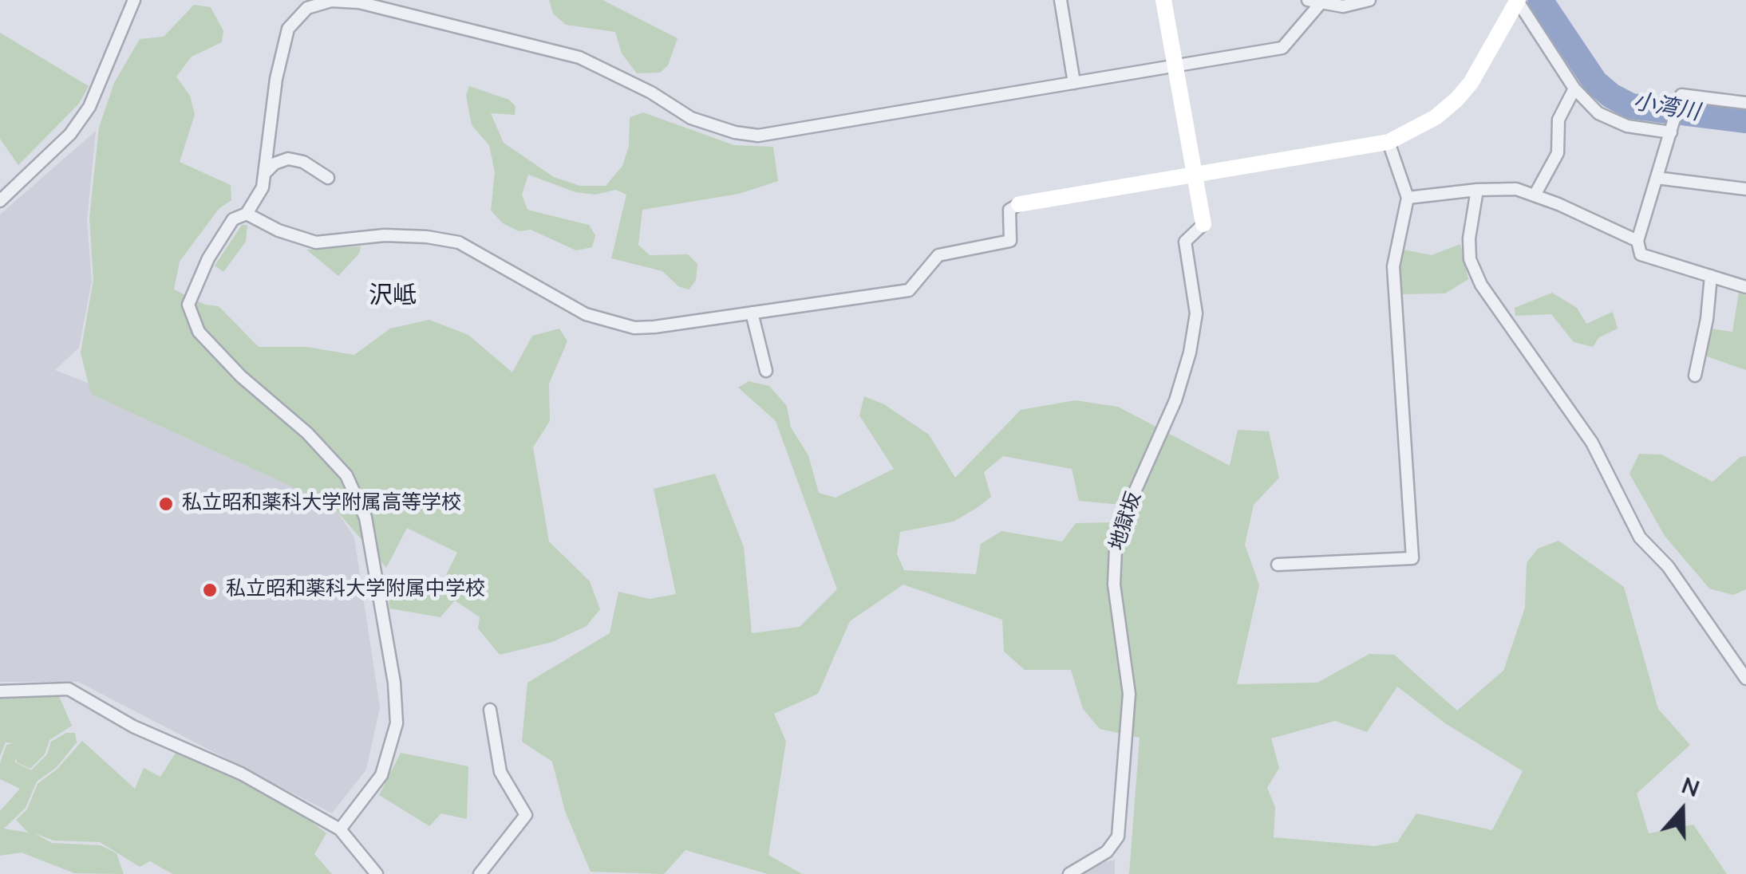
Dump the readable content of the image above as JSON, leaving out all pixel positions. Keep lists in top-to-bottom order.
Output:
{
  "streets": {
    "street": ["地獄坂"]
  },
  "districts": ["沢岻"],
  "water": ["小湾川"],
  "places": ["私立昭和薬科大学附属高等学校", "私立昭和薬科大学附属中学校"],
  "north": "top"
}
